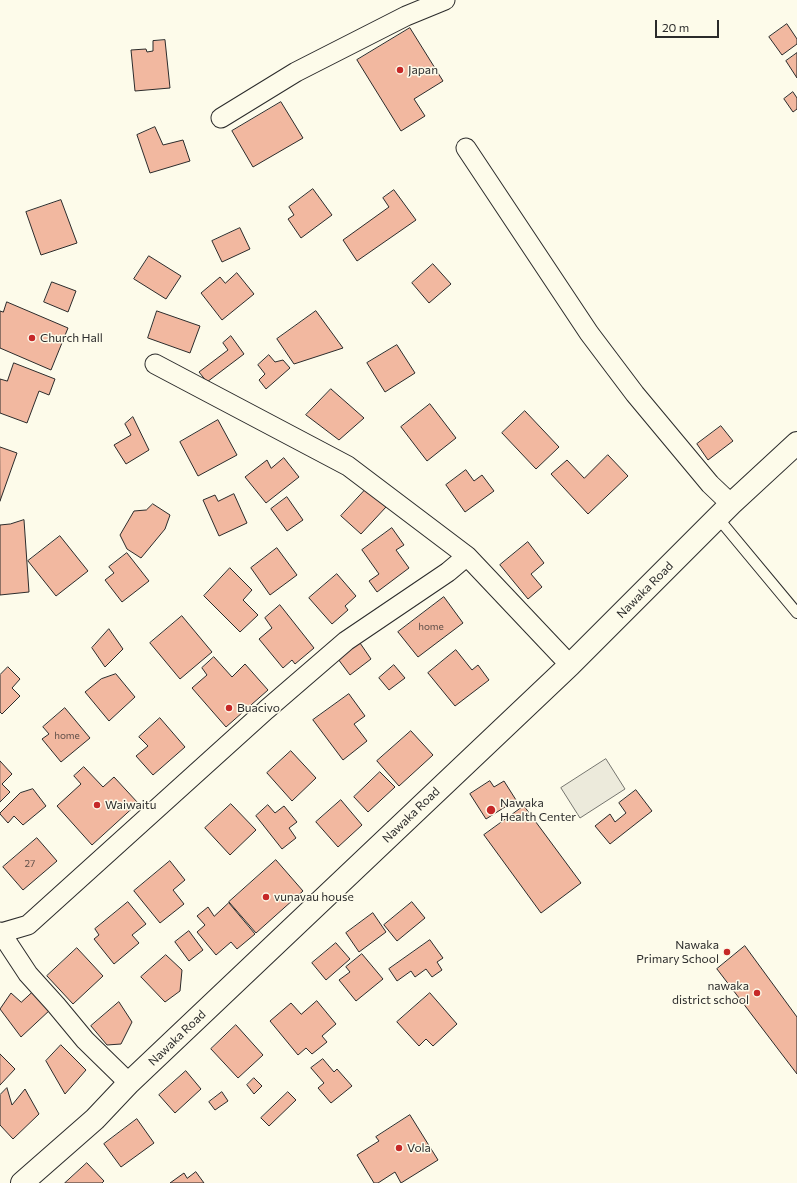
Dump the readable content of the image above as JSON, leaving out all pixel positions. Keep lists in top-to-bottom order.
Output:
{
  "streets": {
    "street": ["Nawaka Road"]
  },
  "places": [
    "Japan",
    "Church Hall",
    "Buacivo",
    "Waiwaitu",
    "Nawaka Health Center",
    "vunavau house",
    "Nawaka Primary School",
    "nawaka district school",
    "Vola"
  ],
  "house_numbers": ["home", "home", "27"],
  "scale_bar": "20 m"
}
